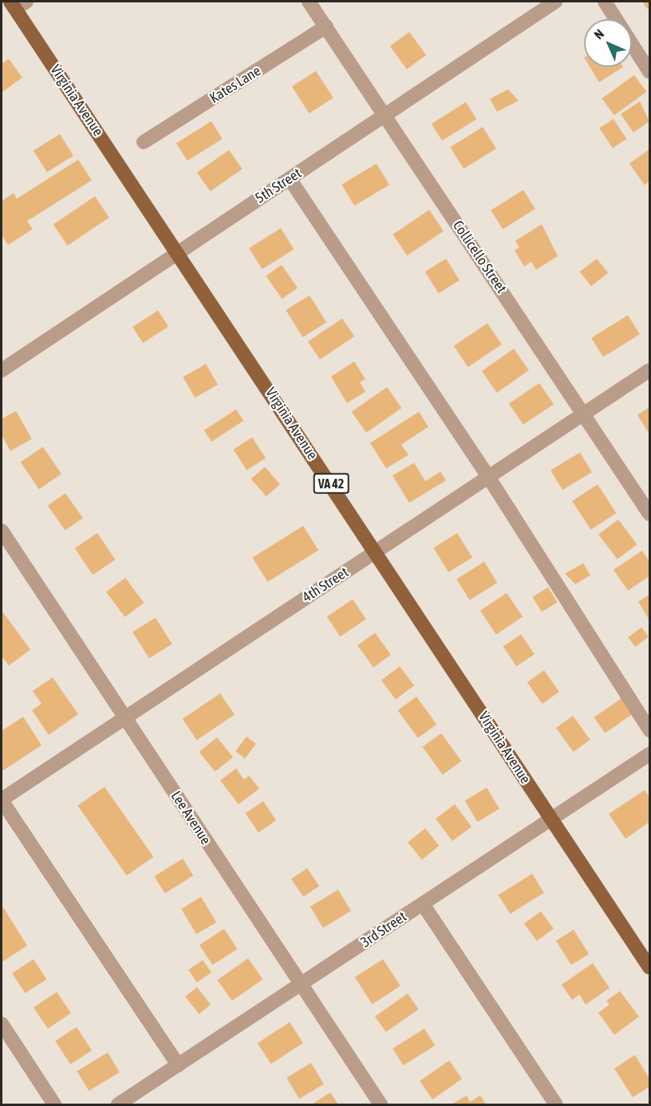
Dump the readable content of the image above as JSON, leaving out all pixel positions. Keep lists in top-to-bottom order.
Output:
{
  "streets": {
    "main road": ["Virginia Avenue", "VA 42"],
    "street": [
      "Kates Lane",
      "5th Street",
      "Collicello Street",
      "4th Street",
      "Lee Avenue",
      "3rd Street"
    ]
  },
  "crossings": [
    ["Kates Lane", "Collicello Street"],
    ["Virginia Avenue", "5th Street"],
    ["Virginia Avenue", "4th Street"],
    ["Virginia Avenue", "3rd Street"],
    ["5th Street", "Collicello Street"],
    ["Collicello Street", "4th Street"],
    ["4th Street", "Lee Avenue"],
    ["Lee Avenue", "3rd Street"]
  ],
  "north": "top left"
}
